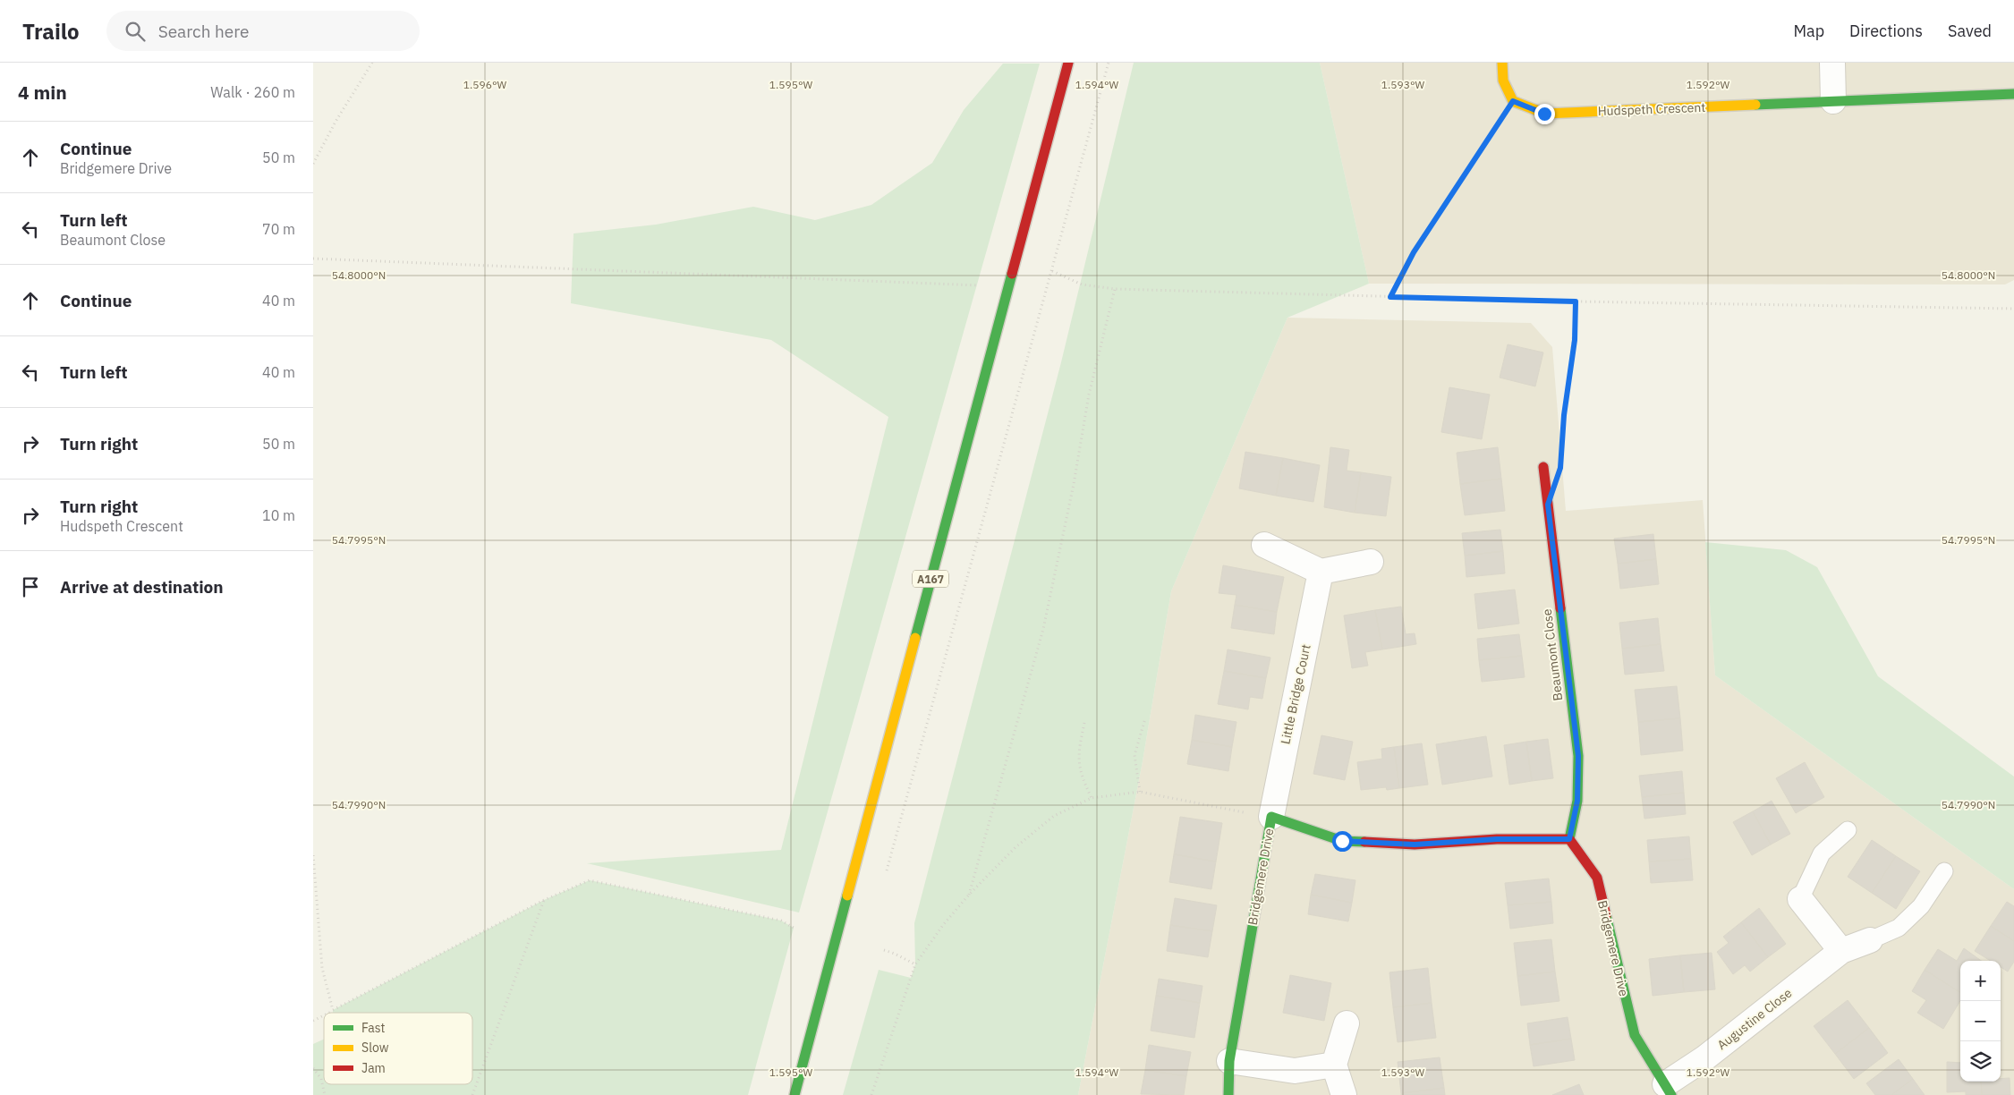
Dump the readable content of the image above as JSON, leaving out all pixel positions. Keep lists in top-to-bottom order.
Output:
{
  "streets": {
    "main road": [
      "Hudspeth Crescent",
      "A167",
      "Beaumont Close",
      "Bridgemere Drive"
    ],
    "street": ["Little Bridge Court", "Augustine Close"]
  },
  "crossings": [
    ["Beaumont Close", "Bridgemere Drive"],
    ["Little Bridge Court", "Bridgemere Drive"],
    ["Bridgemere Drive", "Augustine Close"]
  ],
  "legend": ["Fast", "Slow", "Jam"],
  "page": {
    "header": "Trailo",
    "search": "Search here",
    "nav": ["Map", "Directions", "Saved"],
    "heading": ["4 min", "Walk · 260 m"],
    "list": [
      ["Continue", "Bridgemere Drive", "50 m"],
      ["Turn left", "Beaumont Close", "70 m"],
      ["Continue", "40 m"],
      ["Turn left", "40 m"],
      ["Turn right", "50 m"],
      ["Turn right", "Hudspeth Crescent", "10 m"],
      "Arrive at destination"
    ],
    "map_buttons": ["+", "−"]
  },
  "coordinates": [
    "1.596°W",
    "1.595°W",
    "1.594°W",
    "1.593°W",
    "1.592°W",
    "54.8000°N",
    "54.7995°N",
    "54.7990°N"
  ]
}
